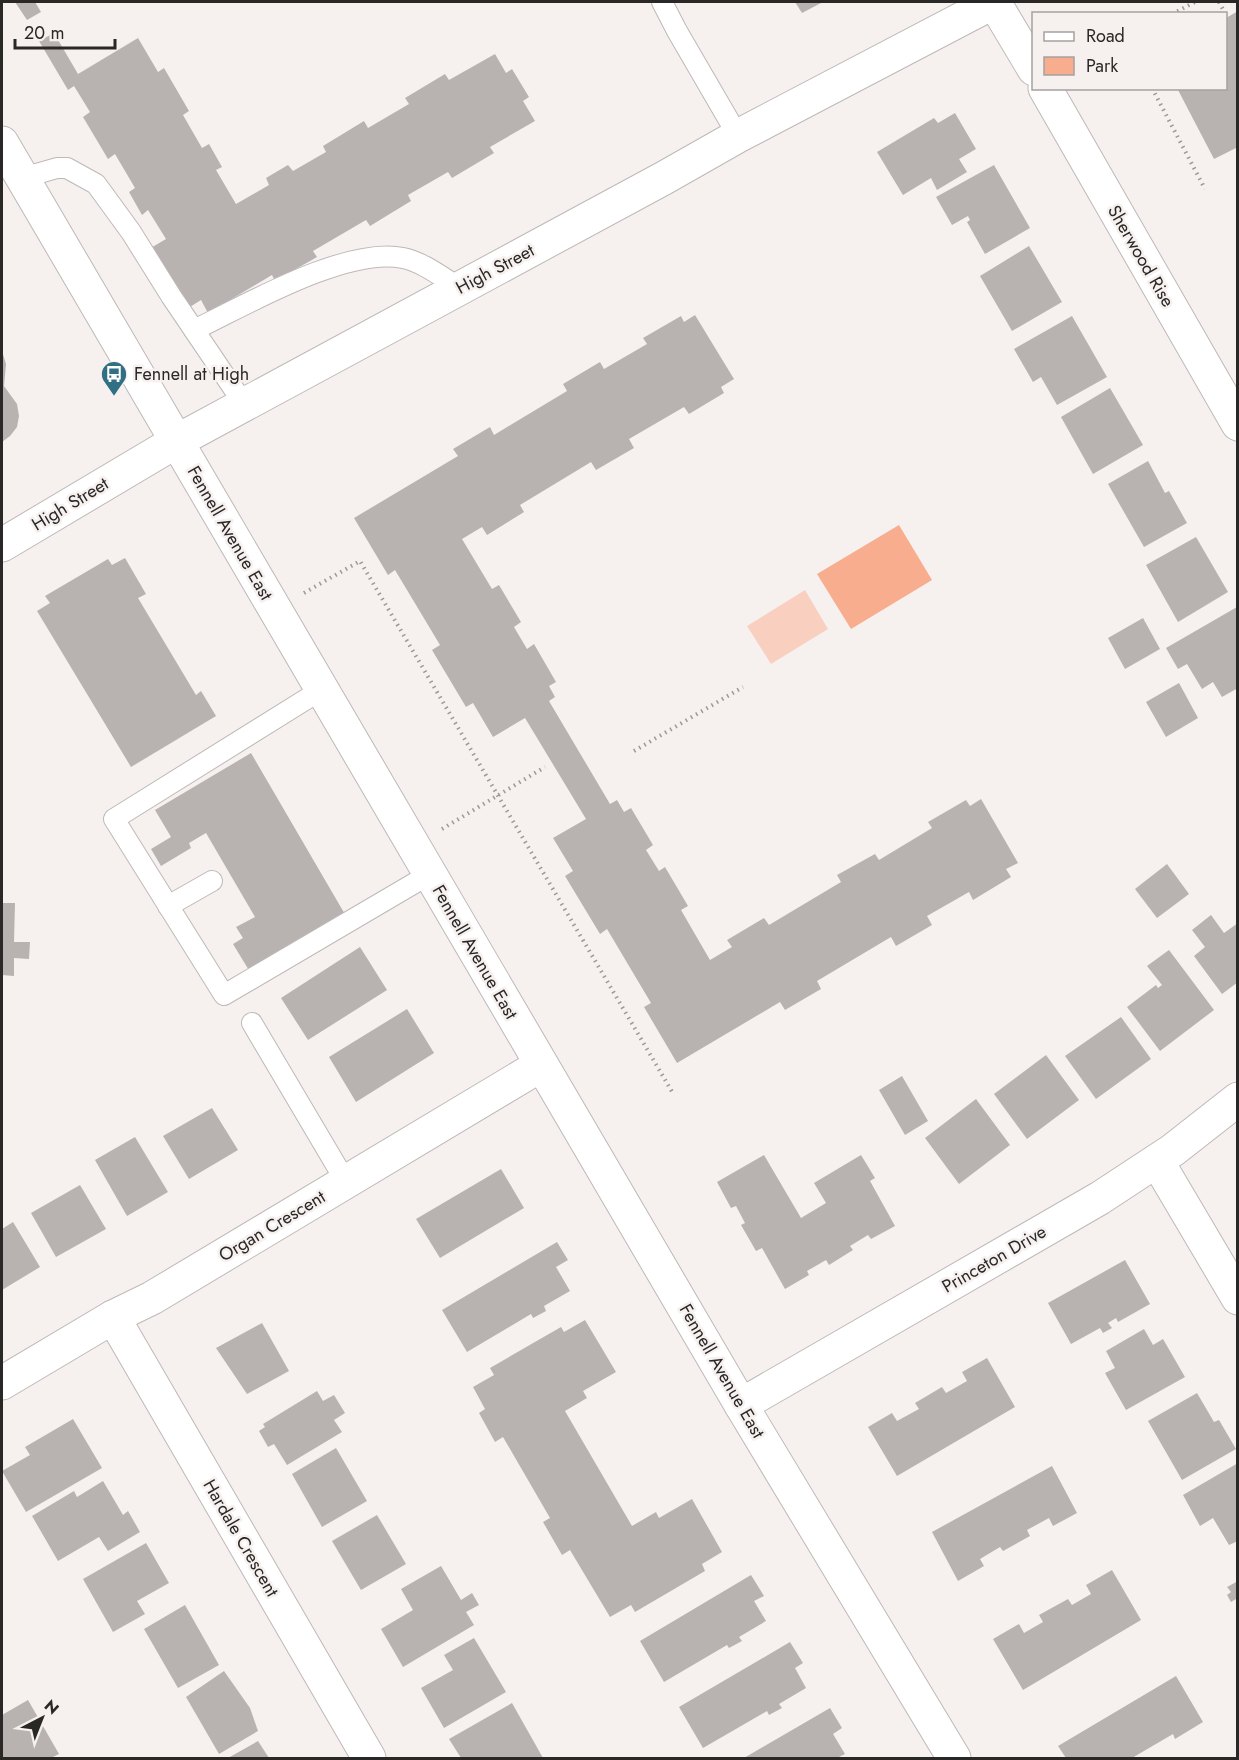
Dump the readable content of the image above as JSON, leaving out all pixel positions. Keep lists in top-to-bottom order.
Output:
{
  "streets": {
    "street": [
      "Sherwood Rise",
      "High Street",
      "Fennell Avenue East",
      "Organ Crescent",
      "Princeton Drive",
      "Hardale Crescent"
    ]
  },
  "crossings": [
    ["High Street", "Fennell Avenue East"],
    ["Fennell Avenue East", "Organ Crescent"],
    ["Fennell Avenue East", "Princeton Drive"],
    ["Organ Crescent", "Hardale Crescent"]
  ],
  "places": {
    "bus stop": ["Fennell at High"]
  },
  "legend": ["Road", "Park"],
  "scale_bar": "20 m",
  "north": "top right"
}
